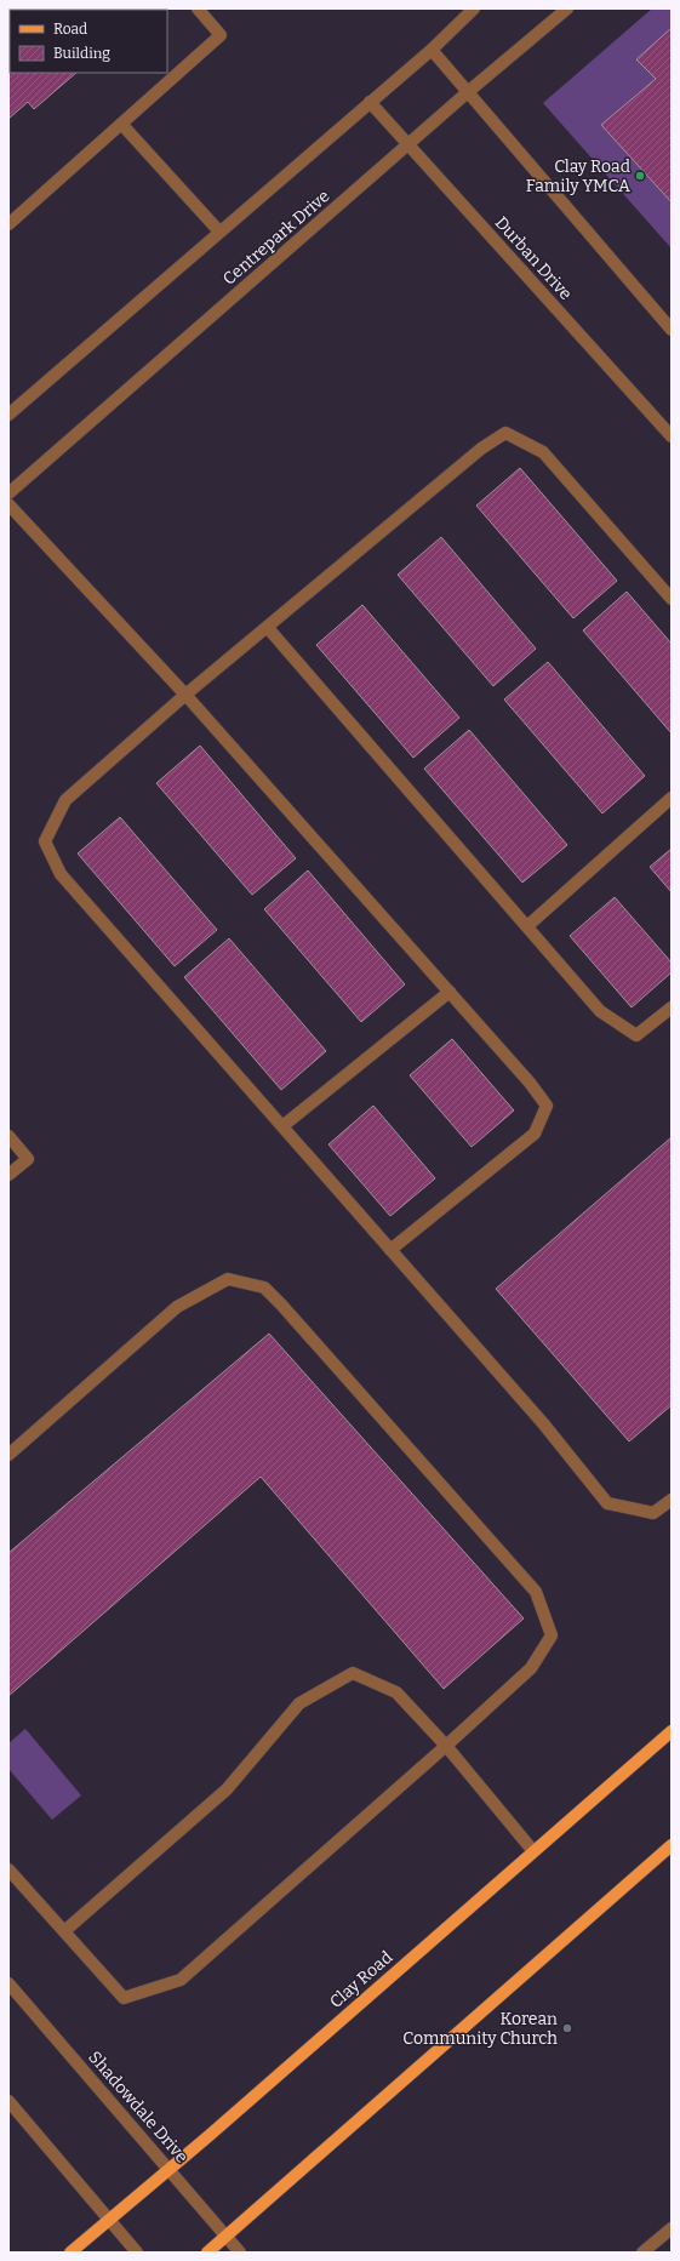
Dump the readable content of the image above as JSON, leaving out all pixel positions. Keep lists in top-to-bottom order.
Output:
{
  "streets": {
    "main road": ["Clay Road"],
    "street": ["Centrepark Drive", "Durban Drive", "Shadowdale Drive"]
  },
  "crossings": [
    ["Centrepark Drive", "Durban Drive"],
    ["Clay Road", "Shadowdale Drive"]
  ],
  "places": ["Clay Road Family YMCA", "Korean Community Church"],
  "legend": ["Road", "Building"]
}
